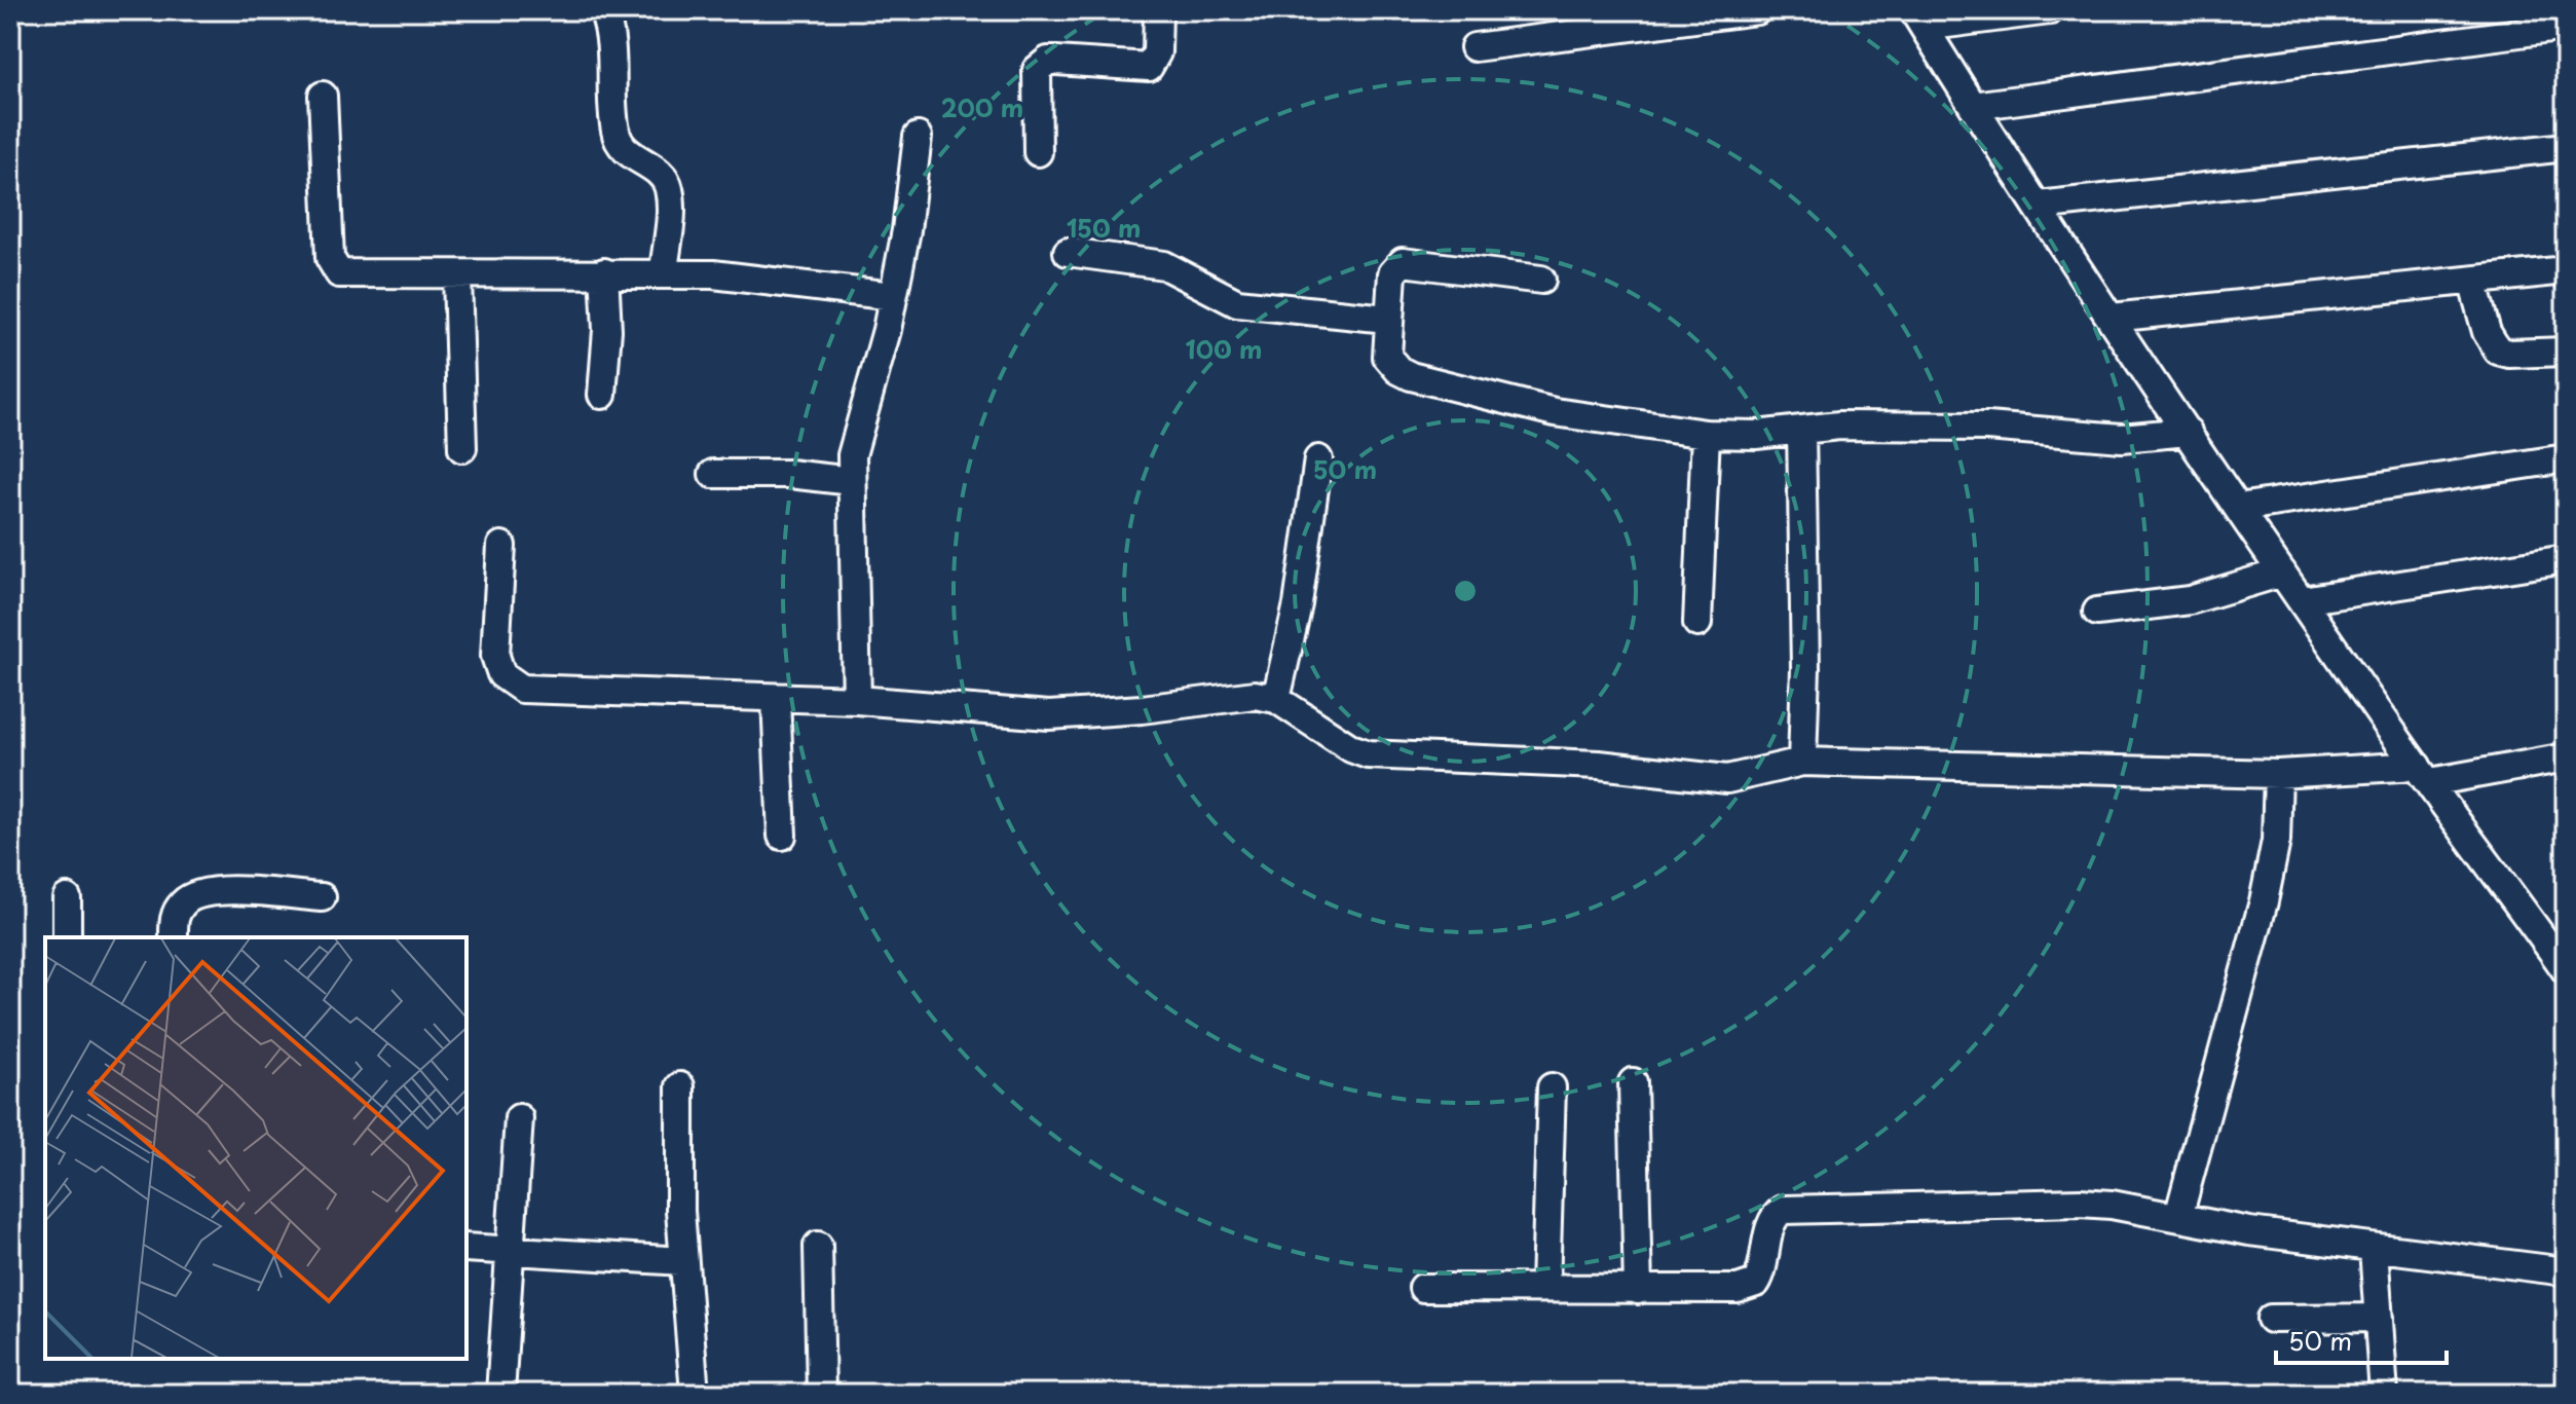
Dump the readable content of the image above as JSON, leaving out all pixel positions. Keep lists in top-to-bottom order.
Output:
{
  "scale_bar": "50 m",
  "rings": [
    "200 m",
    "150 m",
    "100 m",
    "50 m"
  ]
}
